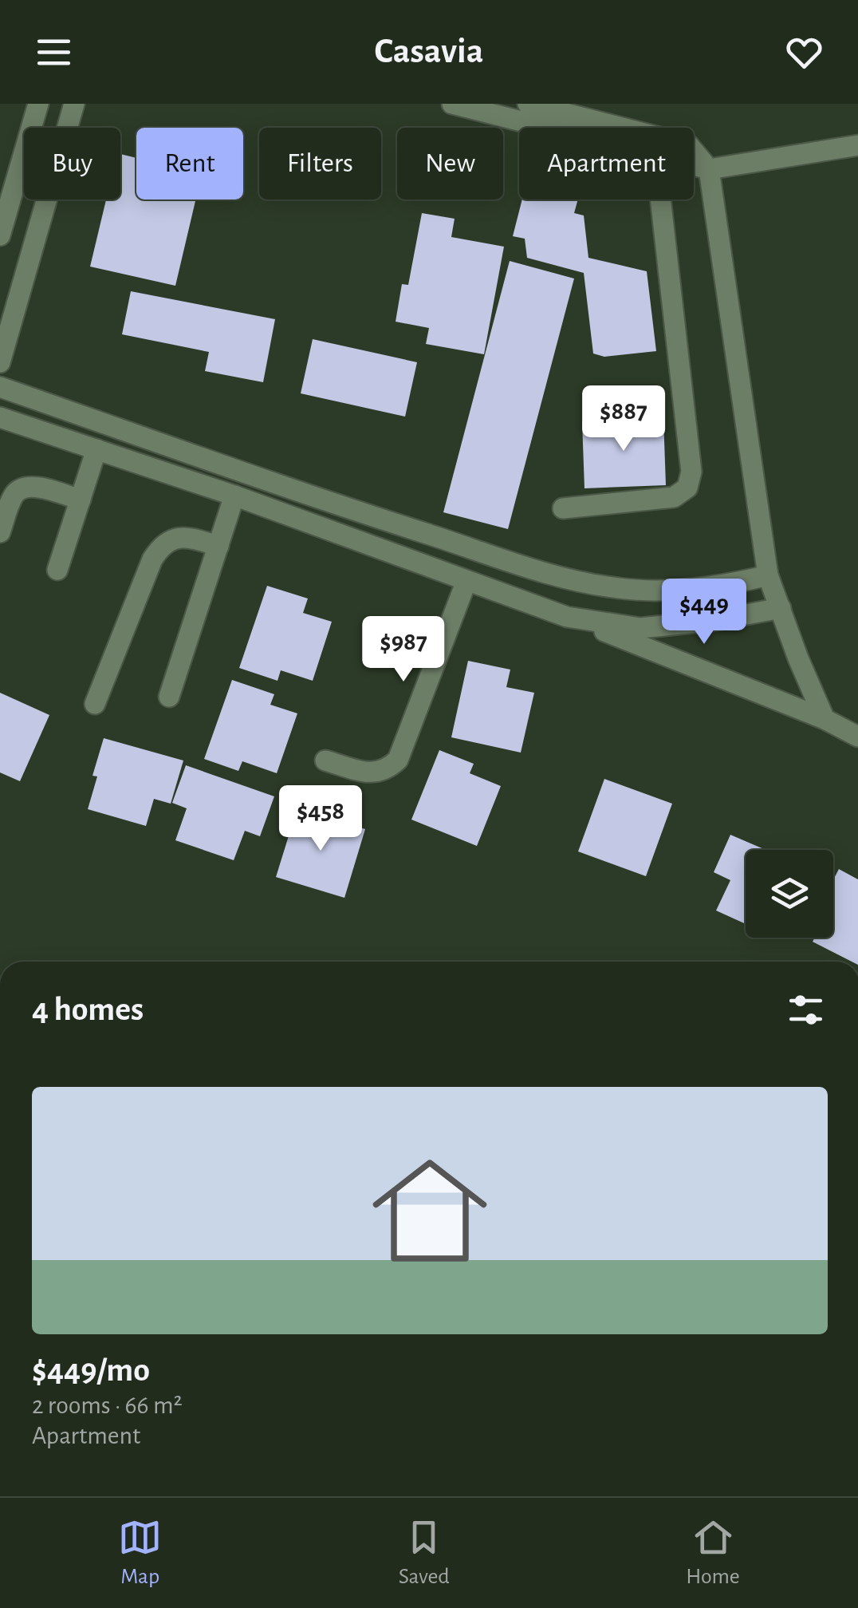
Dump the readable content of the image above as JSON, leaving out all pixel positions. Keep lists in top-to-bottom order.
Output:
{
  "page": {
    "header": "Casavia",
    "chip": [
      "Buy",
      "Rent",
      "Filters",
      "New",
      "Apartment"
    ],
    "price": [
      "$887",
      "$449",
      "$987",
      "$458"
    ],
    "heading": "4 homes",
    "list": [
      {
        "name": "$449/mo",
        "note": "2 rooms · 66 m² · Apartment"
      }
    ],
    "tabs": ["Map", "Saved", "Home"]
  }
}
